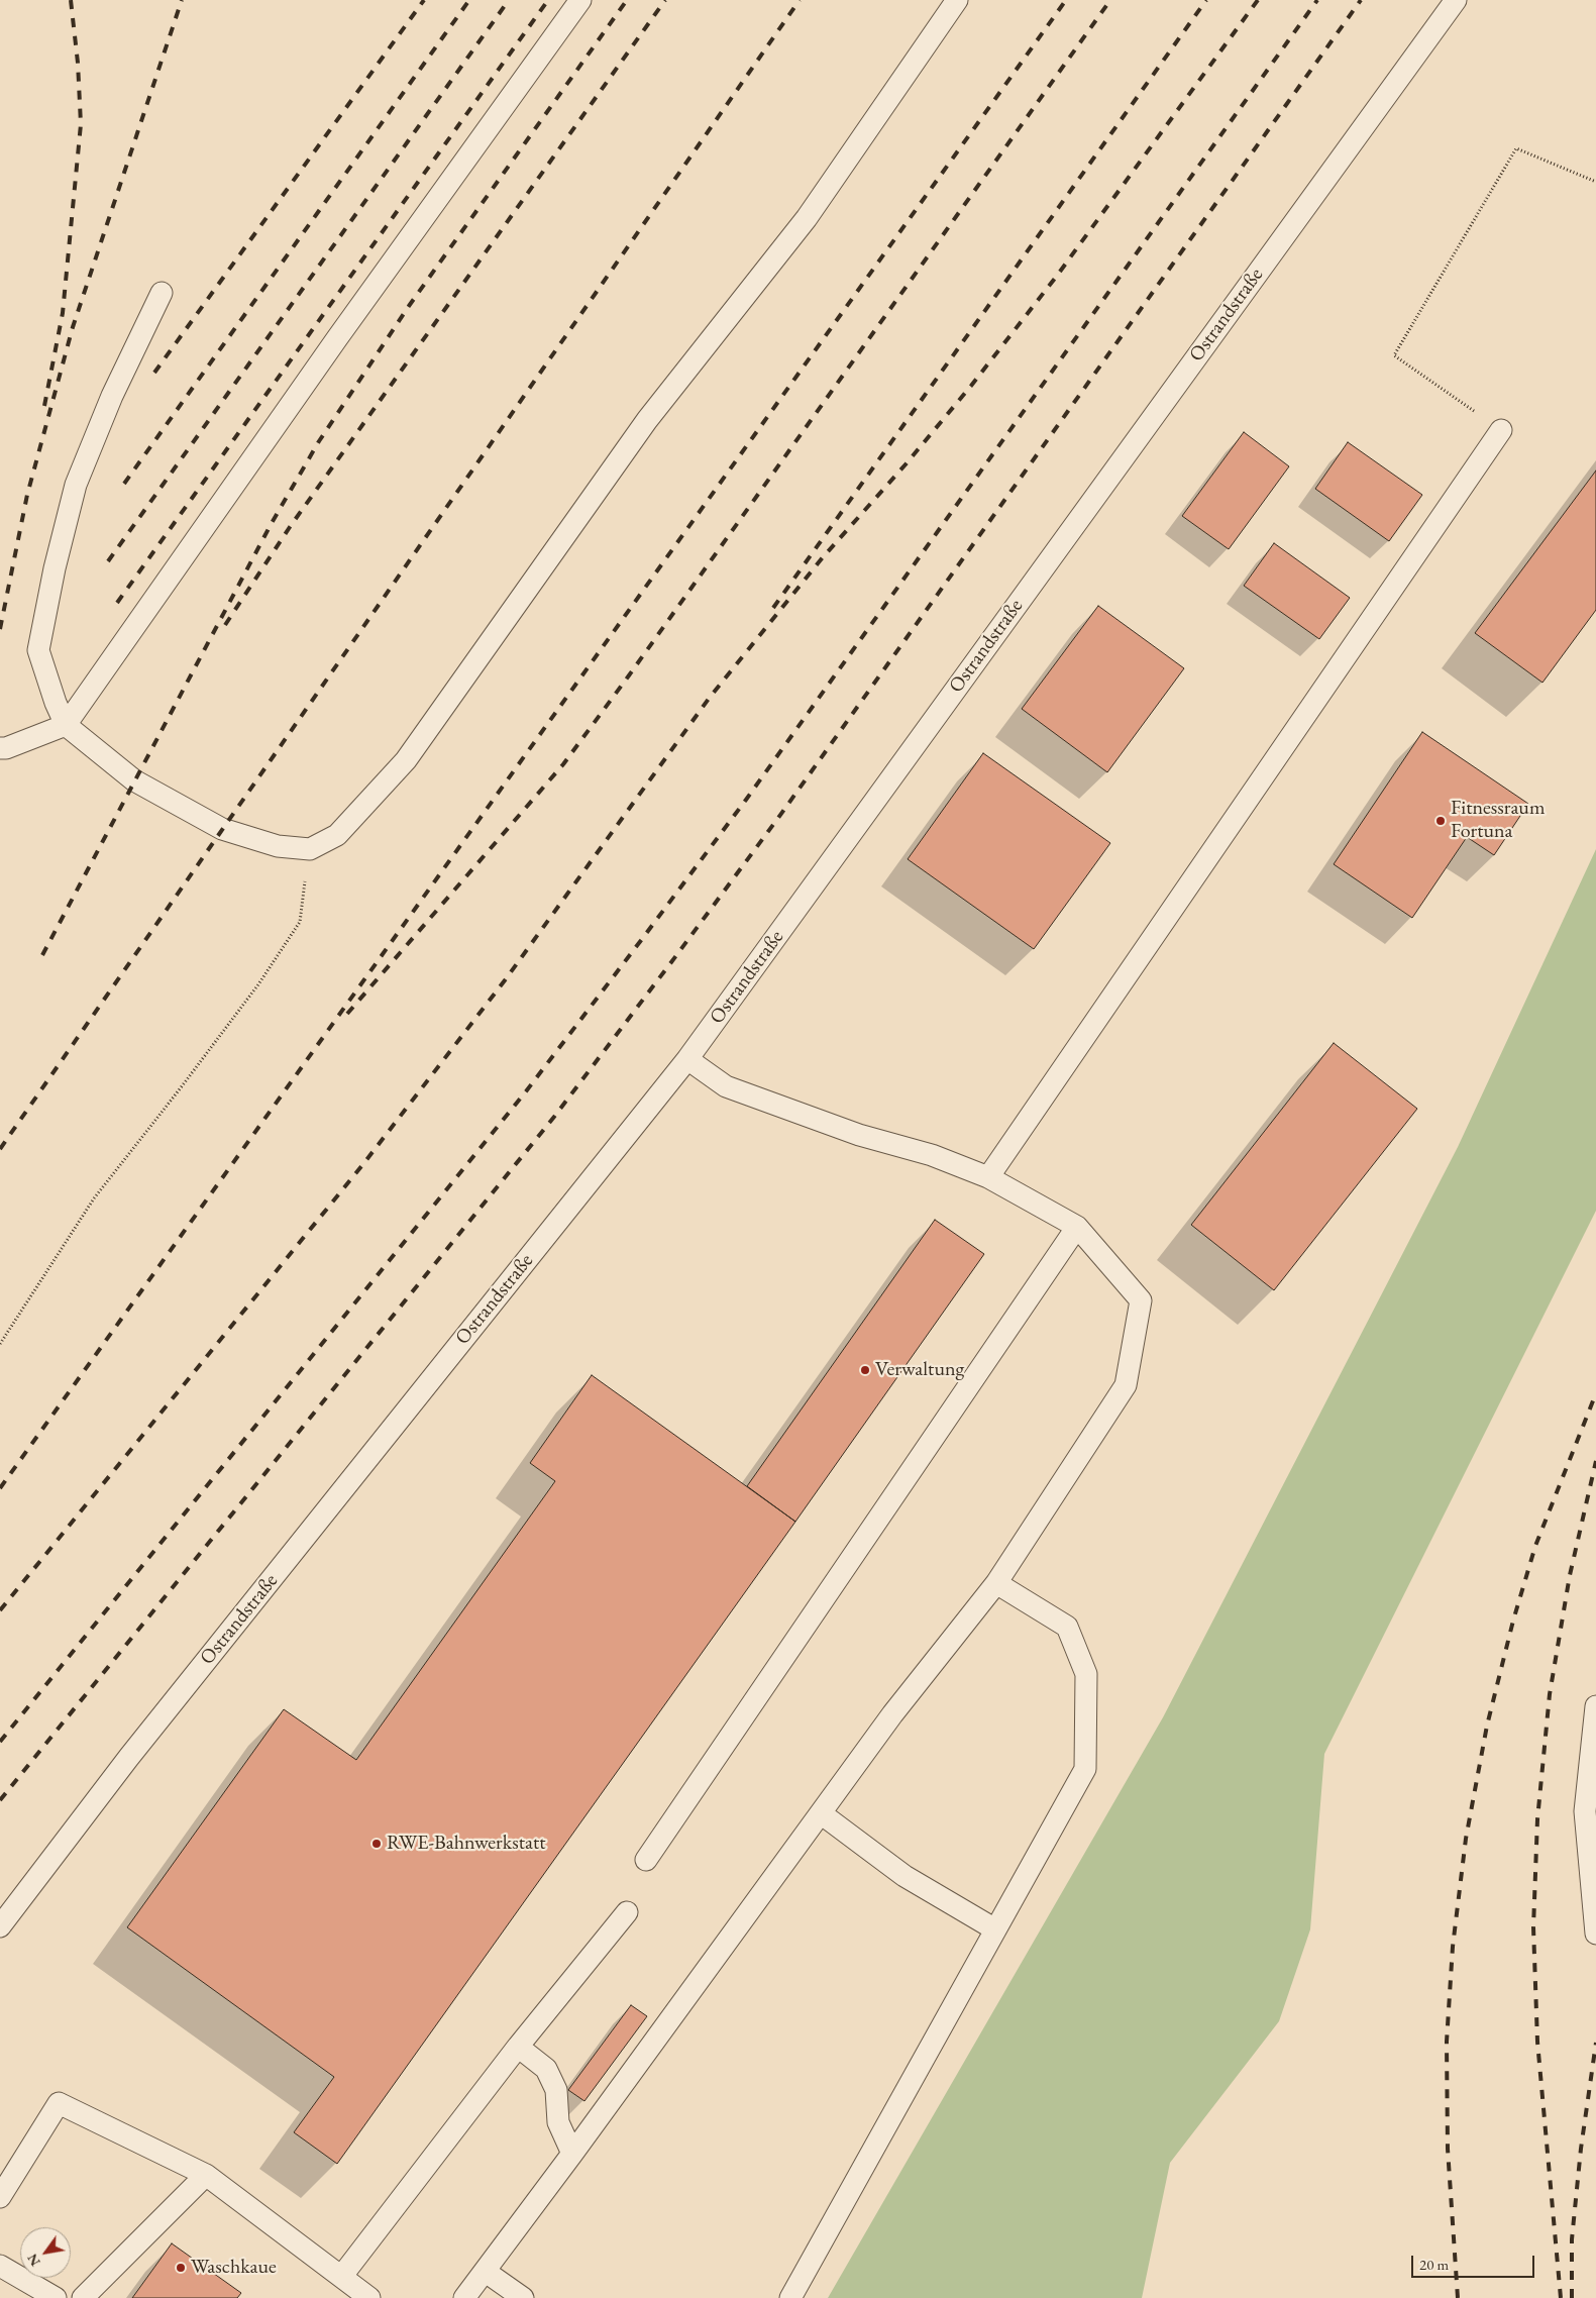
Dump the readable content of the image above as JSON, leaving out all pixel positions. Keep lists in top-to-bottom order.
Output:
{
  "streets": {
    "lane": ["Ostrandstraße"]
  },
  "places": [
    "Fitnessraum Fortuna",
    "Verwaltung",
    "RWE-Bahnwerkstatt",
    "Waschkaue"
  ],
  "scale_bar": "20 m",
  "north": "bottom left"
}
